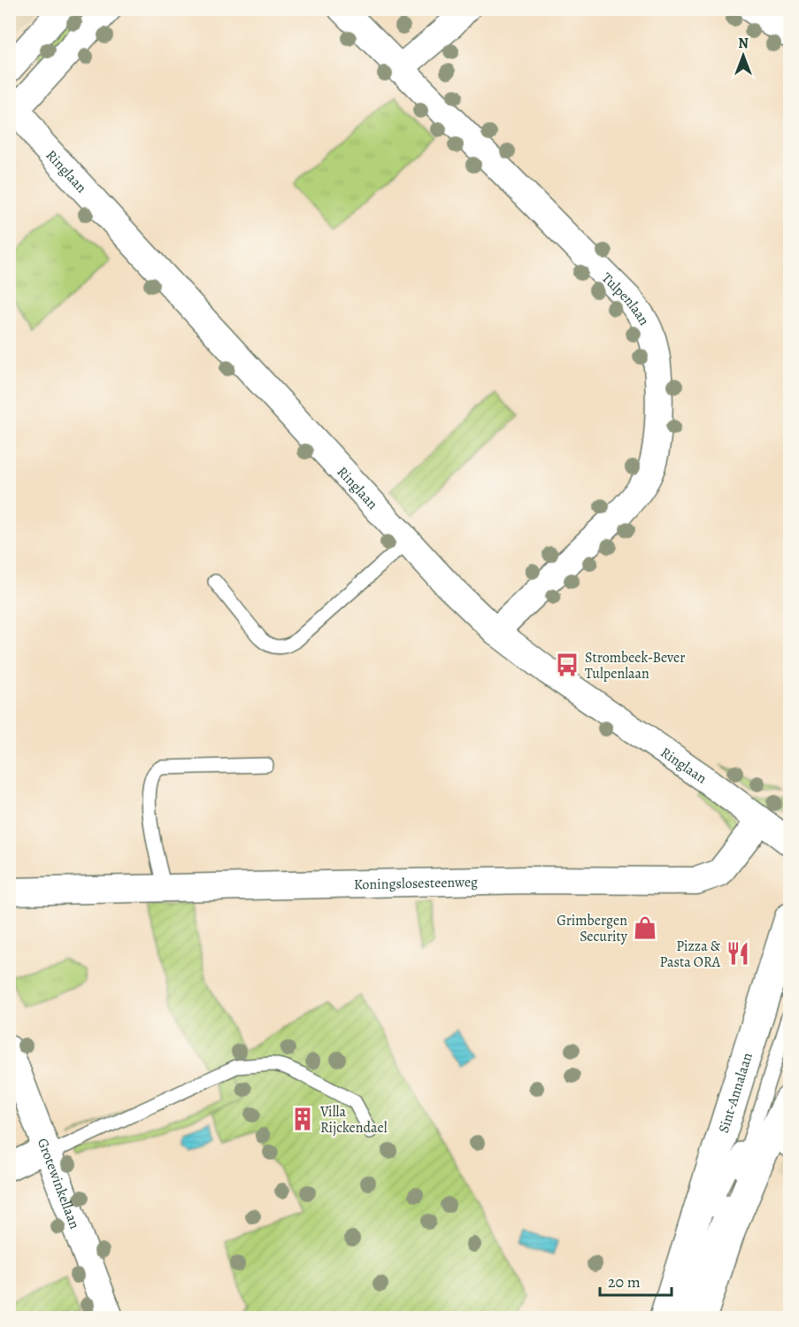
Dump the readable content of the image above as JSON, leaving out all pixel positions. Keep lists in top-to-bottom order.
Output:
{
  "streets": {
    "main road": ["Sint-Annalaan"],
    "street": [
      "Ringlaan",
      "Tulpenlaan",
      "Koningslosesteenweg",
      "Grotewinkellaan"
    ]
  },
  "crossings": [
    ["Ringlaan", "Tulpenlaan"],
    ["Ringlaan", "Koningslosesteenweg"]
  ],
  "places": {
    "bus stop": ["Strombeek-Bever Tulpenlaan"],
    "shop": ["Grimbergen Security"],
    "restaurant": ["Pizza & Pasta ORA"],
    "building": ["Villa Rijckendael"]
  },
  "scale_bar": "20 m",
  "north": "top"
}
